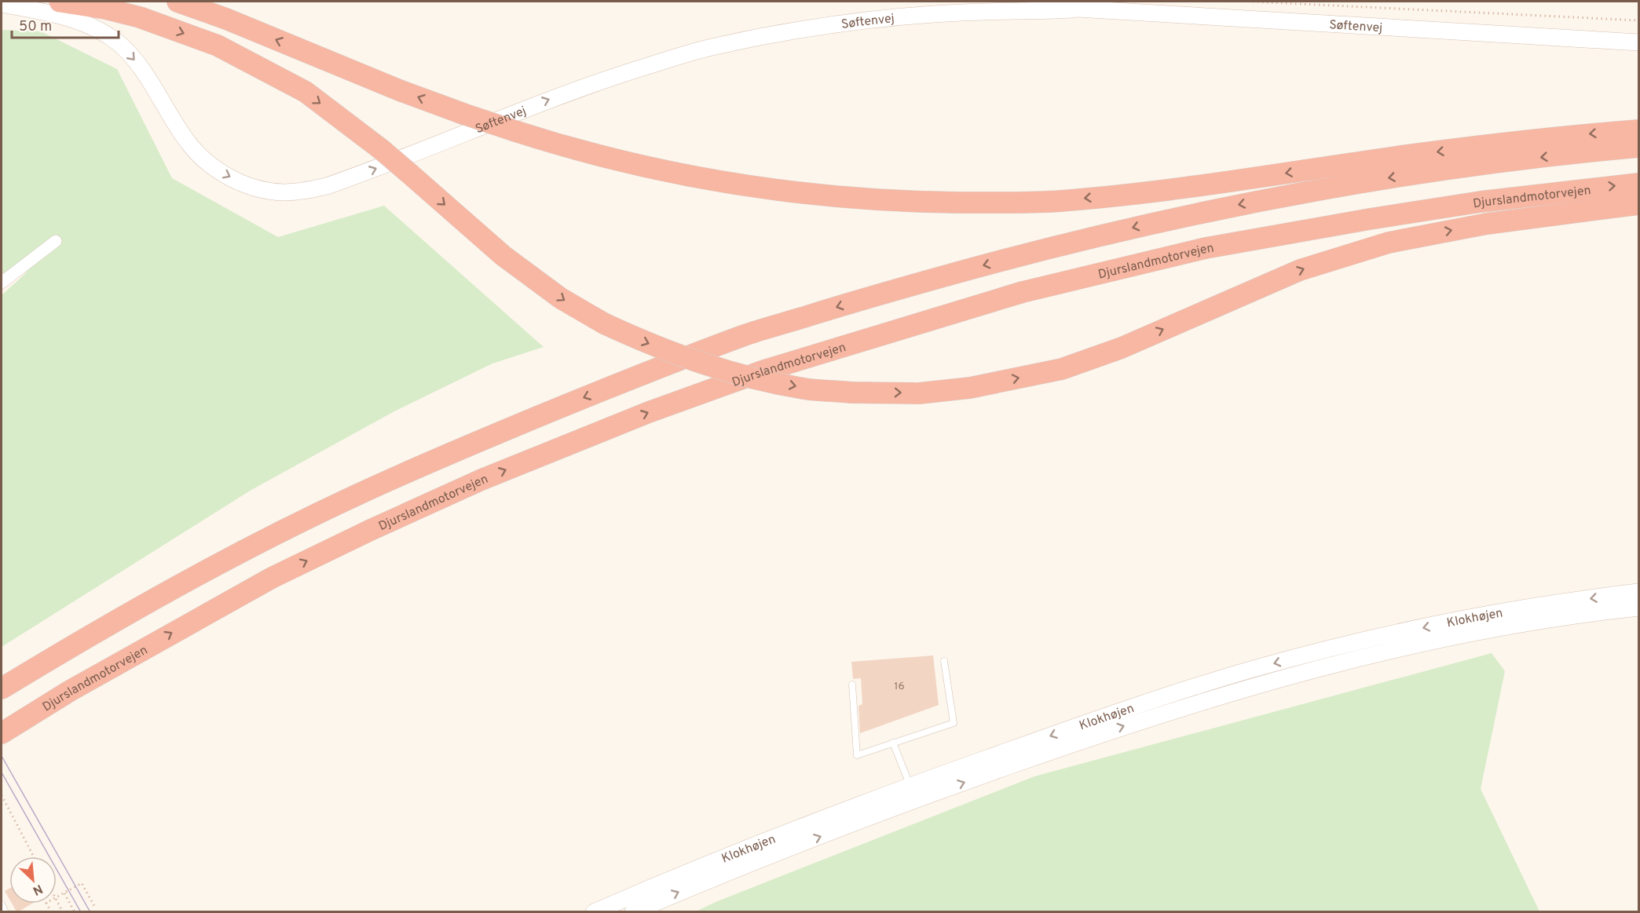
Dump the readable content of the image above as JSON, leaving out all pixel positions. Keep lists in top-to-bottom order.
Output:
{
  "streets": {
    "highway": ["Djurslandmotorvejen"],
    "street": ["Søftenvej", "Klokhøjen"]
  },
  "one_way": ["Søftenvej"],
  "house_numbers": ["16"],
  "scale_bar": "50 m",
  "north": "bottom right"
}
